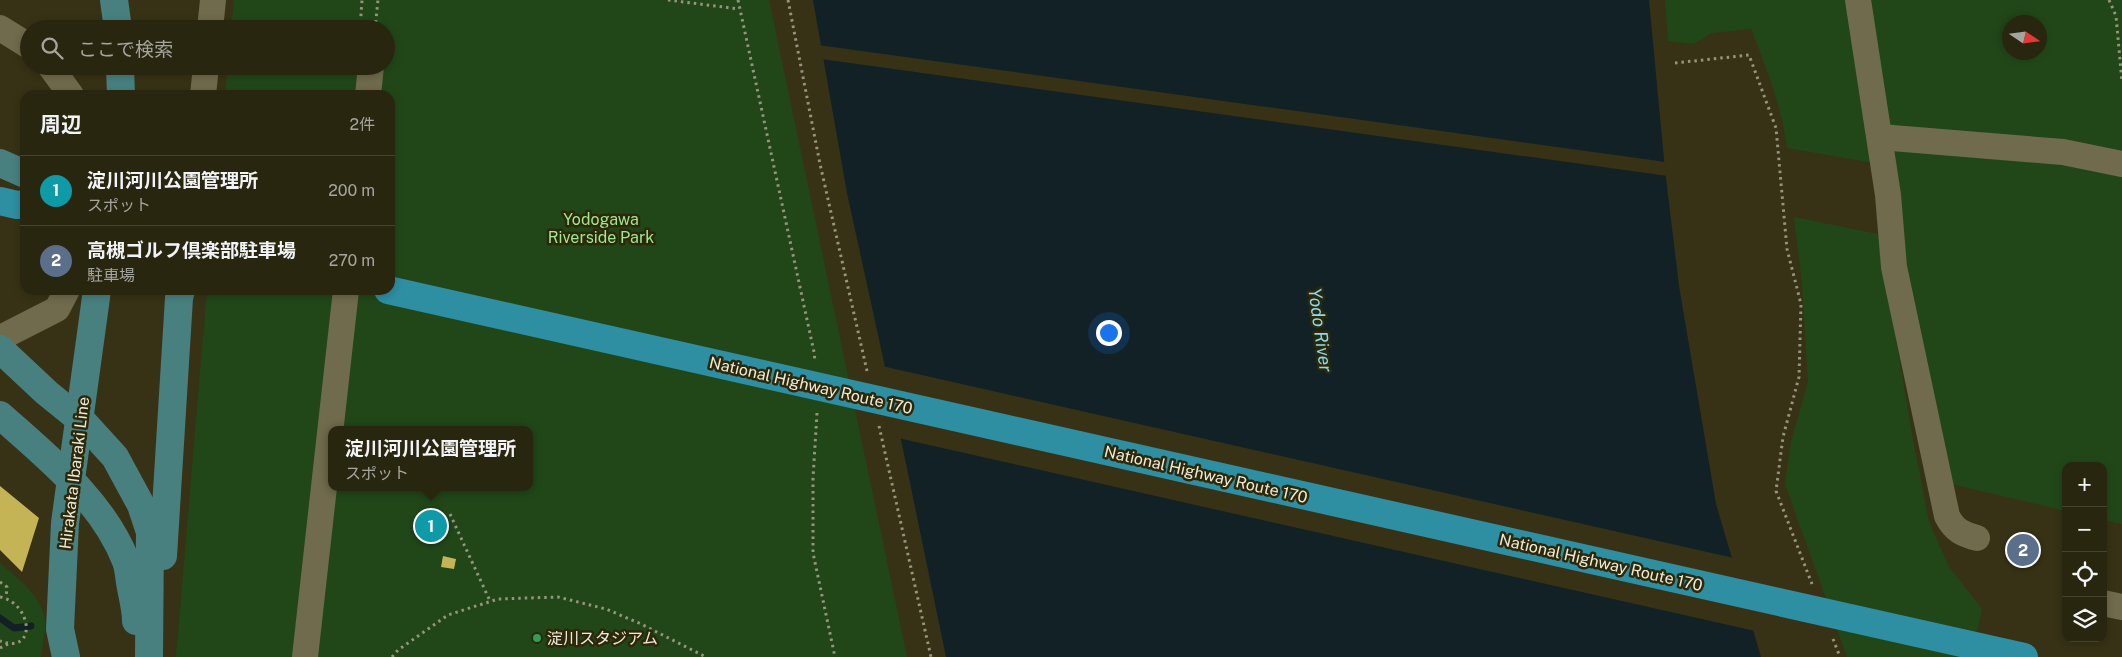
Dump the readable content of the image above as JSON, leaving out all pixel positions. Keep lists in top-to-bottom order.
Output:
{
  "streets": {
    "highway": ["National Highway Route 170"],
    "main road": ["Hirakata Ibaraki Line"]
  },
  "water": ["Yodo River"],
  "parks": ["Yodogawa Riverside Park"],
  "places": ["淀川スタジアム"],
  "north": "right",
  "page": {
    "search": "ここで検索",
    "heading": ["周辺", "2件"],
    "list": [
      {
        "mark": "1",
        "name": "淀川河川公園管理所",
        "note": "スポット",
        "value": "200 m"
      },
      {
        "mark": "2",
        "name": "高槻ゴルフ倶楽部駐車場",
        "note": "駐車場",
        "value": "270 m"
      }
    ],
    "popup": ["淀川河川公園管理所", "スポット"],
    "map_buttons": ["+", "−"],
    "pins": ["1", "2"]
  }
}
